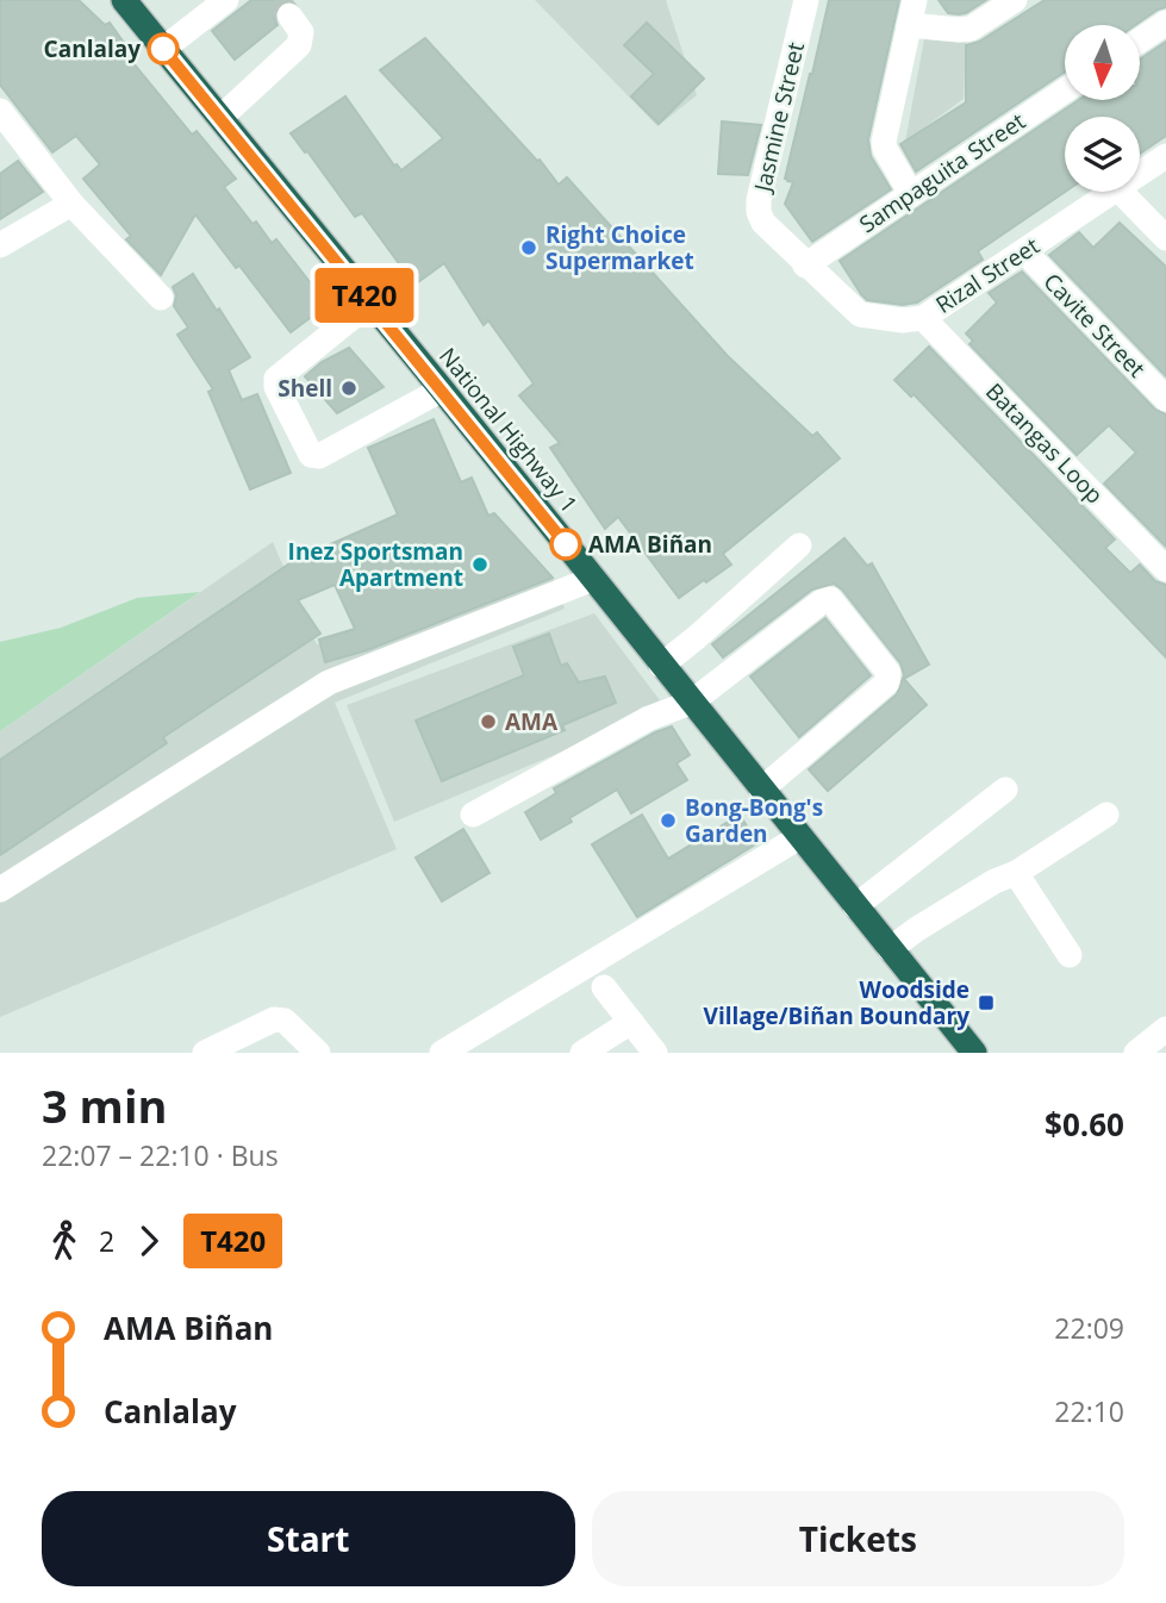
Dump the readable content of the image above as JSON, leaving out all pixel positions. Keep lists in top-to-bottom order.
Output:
{
  "streets": {
    "highway": ["National Highway 1"],
    "street": [
      "Jasmine Street",
      "Sampaguita Street",
      "Rizal Street",
      "Cavite Street",
      "Batangas Loop"
    ]
  },
  "crossings": [
    ["Jasmine Street", "Sampaguita Street"],
    ["Jasmine Street", "Rizal Street"],
    ["Sampaguita Street", "Rizal Street"],
    ["Rizal Street", "Cavite Street"],
    ["Rizal Street", "Batangas Loop"]
  ],
  "places": {
    "other": [
      "Canlalay",
      "Right Choice Supermarket",
      "Shell",
      "AMA Biñan",
      "Inez Sportsman Apartment",
      "AMA",
      "Bong-Bong's Garden"
    ],
    "transit": ["Woodside Village/Biñan Boundary"]
  },
  "lines": ["bus line T420"],
  "north": "bottom",
  "page": {
    "on_map": "T420",
    "heading": ["3 min", "22:07 – 22:10 · Bus", "$0.60"],
    "legs": ["2", "T420"],
    "list": [
      {
        "name": "AMA Biñan",
        "value": "22:09"
      },
      {
        "name": "Canlalay",
        "value": "22:10"
      }
    ],
    "buttons": ["Start", "Tickets"]
  }
}
